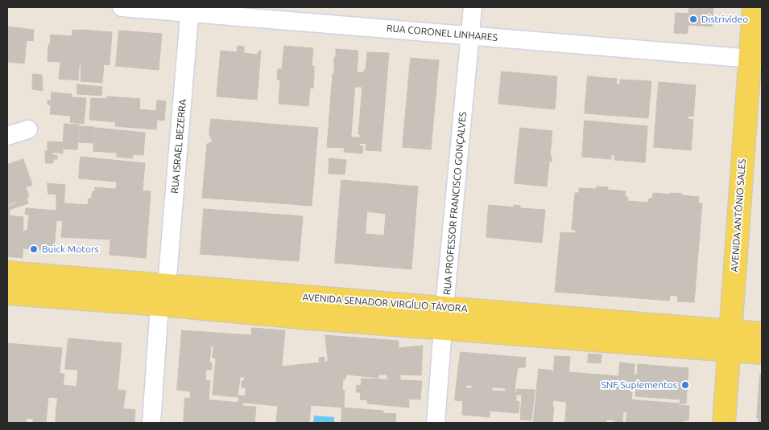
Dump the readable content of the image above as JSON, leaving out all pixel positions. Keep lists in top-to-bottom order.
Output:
{
  "streets": {
    "main road": ["AVENIDA ANTÔNIO SALES", "AVENIDA SENADOR VIRGÍLIO TÁVORA"],
    "street": ["RUA CORONEL LINHARES", "RUA ISRAEL BEZERRA", "RUA PROFESSOR FRANCISCO GONÇALVES"]
  },
  "crossings": [
    ["RUA CORONEL LINHARES", "RUA ISRAEL BEZERRA"],
    ["RUA CORONEL LINHARES", "RUA PROFESSOR FRANCISCO GONÇALVES"],
    ["RUA CORONEL LINHARES", "AVENIDA ANTÔNIO SALES"],
    ["RUA ISRAEL BEZERRA", "AVENIDA SENADOR VIRGÍLIO TÁVORA"],
    ["RUA PROFESSOR FRANCISCO GONÇALVES", "AVENIDA SENADOR VIRGÍLIO TÁVORA"],
    ["AVENIDA ANTÔNIO SALES", "AVENIDA SENADOR VIRGÍLIO TÁVORA"]
  ],
  "places": ["Distrivídeo", "Buick Motors", "SNF Suplementos"]
}
